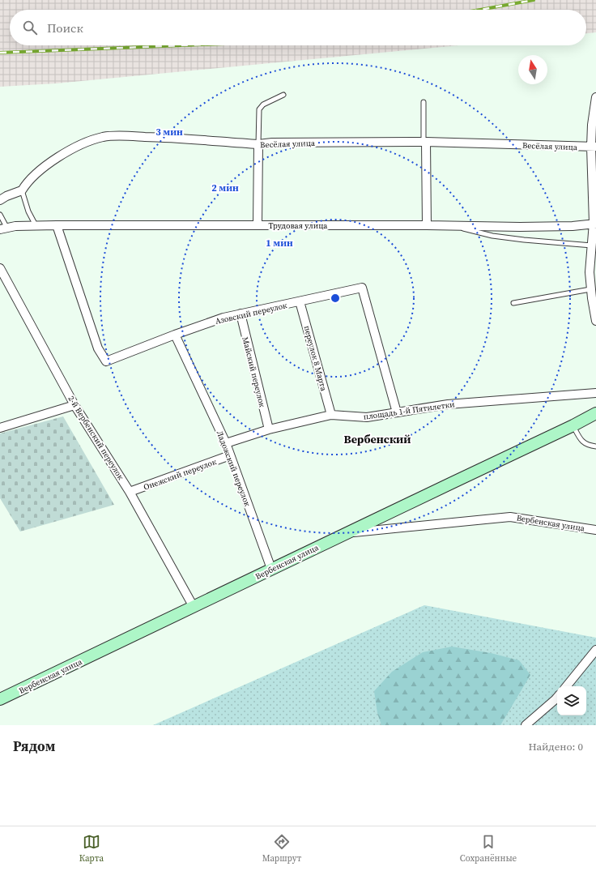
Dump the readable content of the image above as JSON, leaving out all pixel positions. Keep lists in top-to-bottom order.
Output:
{
  "streets": {
    "main road": ["Вербенская улица"],
    "street": [
      "Весёлая улица",
      "Трудовая улица",
      "Азовский переулок",
      "переулок 8 Марта",
      "Майский переулок",
      "площадь 1-й Пятилетки",
      "2-й Вербенский переулок",
      "Ладожский переулок",
      "Онежский переулок"
    ]
  },
  "crossings": [
    ["Трудовая улица", "Азовский переулок"],
    ["Азовский переулок", "переулок 8 Марта"],
    ["Азовский переулок", "Майский переулок"],
    ["Азовский переулок", "площадь 1-й Пятилетки"],
    ["Азовский переулок", "Ладожский переулок"],
    ["переулок 8 Марта", "площадь 1-й Пятилетки"],
    ["Майский переулок", "площадь 1-й Пятилетки"],
    ["площадь 1-й Пятилетки", "Ладожский переулок"],
    ["2-й Вербенский переулок", "Онежский переулок"],
    ["2-й Вербенский переулок", "Вербенская улица"],
    ["Ладожский переулок", "Онежский переулок"],
    ["Ладожский переулок", "Вербенская улица"]
  ],
  "districts": ["Вербенский"],
  "north": "top",
  "page": {
    "search": "Поиск",
    "heading": ["Рядом", "Найдено: 0"],
    "nav": ["Карта", "Маршрут", "Сохранённые"]
  },
  "rings": ["3 мин", "2 мин", "1 мин"]
}
